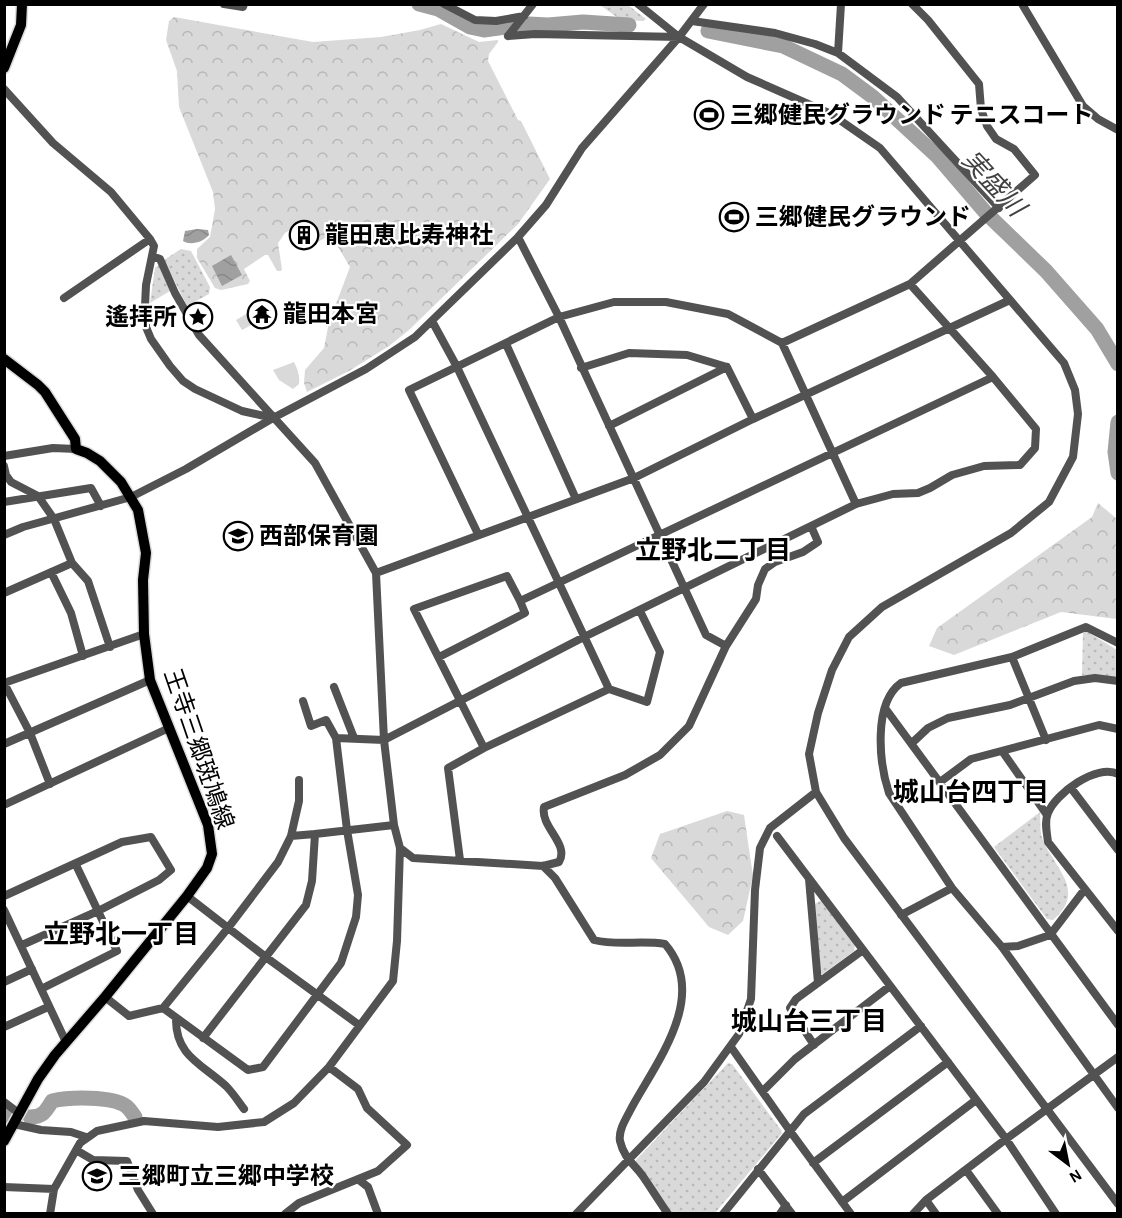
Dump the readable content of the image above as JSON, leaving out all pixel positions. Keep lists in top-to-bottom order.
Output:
{
  "streets": {
    "main road": ["王寺三郷斑鳩線"]
  },
  "districts": [
    "立野北二丁目",
    "城山台四丁目",
    "立野北一丁目",
    "城山台三丁目"
  ],
  "water": ["実盛川"],
  "places": {
    "sports": ["三郷健民グラウンド テニスコート", "三郷健民グラウンド"],
    "building": ["龍田恵比寿神社"],
    "temple": ["龍田本宮"],
    "place": ["遙拝所"],
    "school or university": ["西部保育園", "三郷町立三郷中学校"]
  },
  "north": "bottom right"
}
